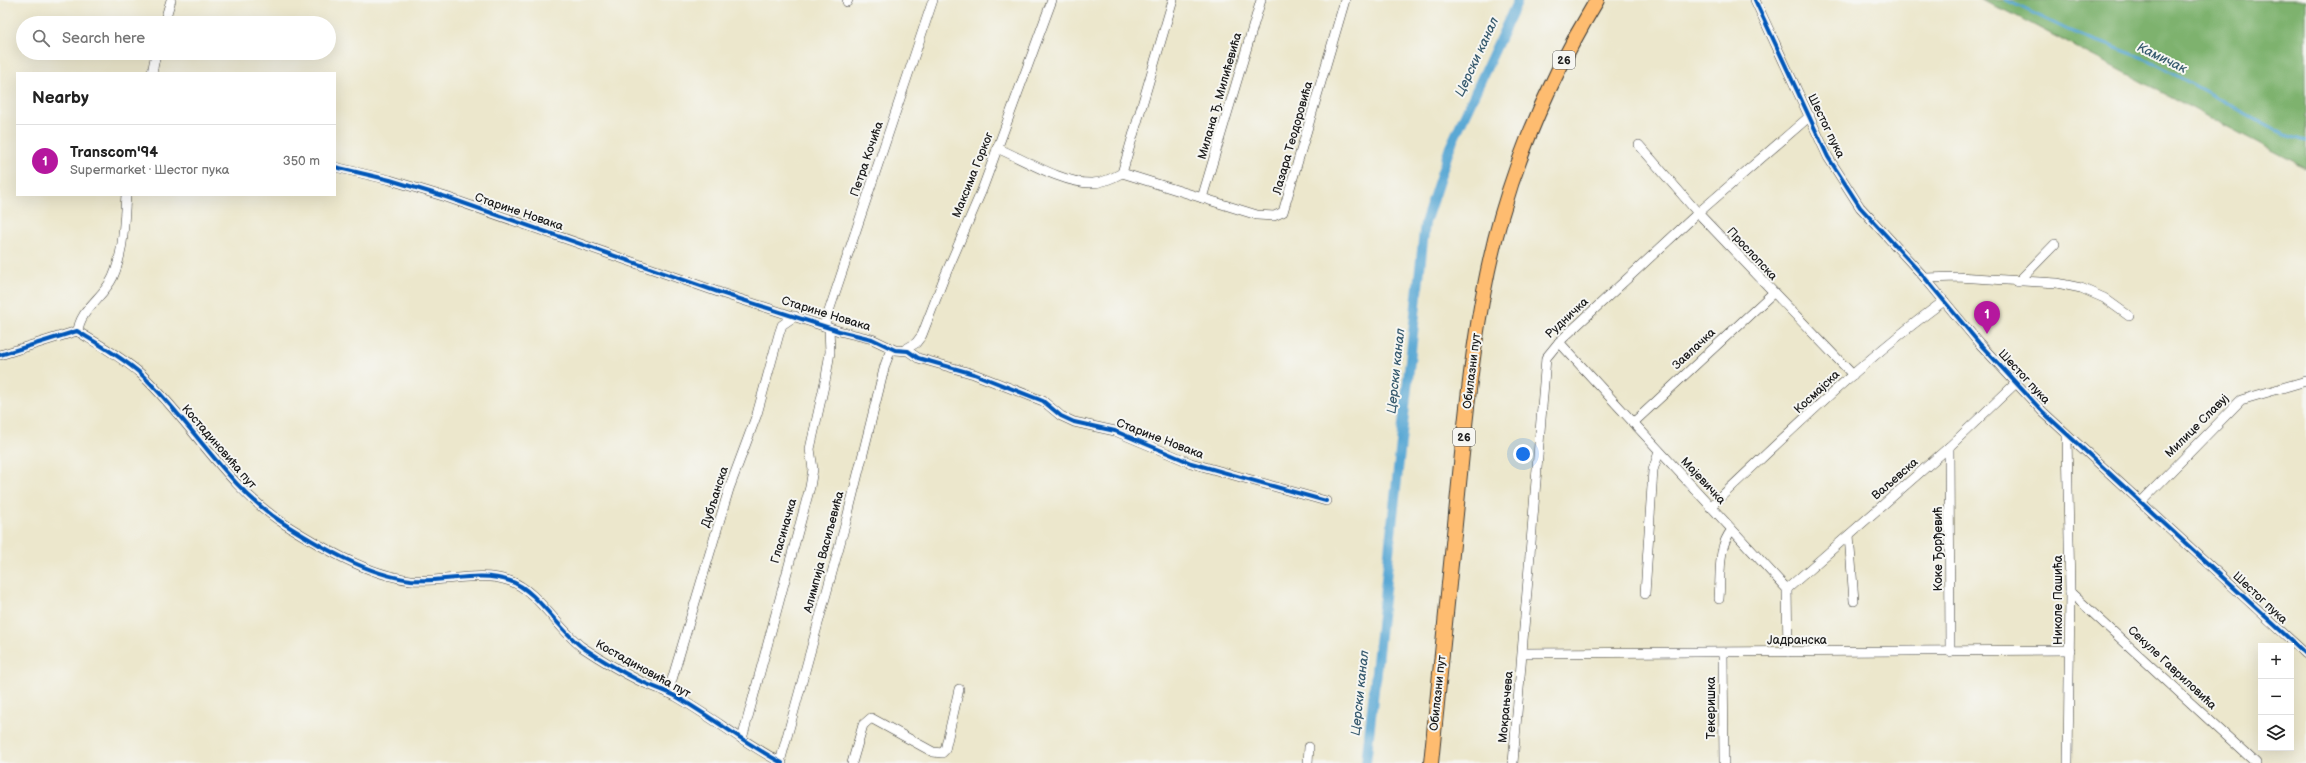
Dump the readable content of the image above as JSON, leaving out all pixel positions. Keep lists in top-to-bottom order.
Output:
{
  "streets": {
    "main road": ["26", "Обилазни пут"],
    "street": [
      "Милана Ђ. Милићевића",
      "Шестог пука",
      "Лазара Теодоровића",
      "Петра Кочића",
      "Максима Горког",
      "Старине Новака",
      "Прослопска",
      "Рудничка",
      "Завлачка",
      "Космајска",
      "Милице Славуј",
      "Костадиновића пут",
      "Ваљевска",
      "Мајевичка",
      "Дубљанска",
      "Гласиначка",
      "Коке Ђорђевић",
      "Алимпија Васиљевића",
      "Николе Пашића",
      "Јадранска",
      "Секуле Гавриловића",
      "Мокрањчева",
      "Текеришка"
    ]
  },
  "crossings": [
    ["Милана Ђ. Милићевића", "Лазара Теодоровића"],
    ["Шестог пука", "Рудничка"],
    ["Шестог пука", "Космајска"],
    ["Шестог пука", "Милице Славуј"],
    ["Шестог пука", "Ваљевска"],
    ["Шестог пука", "Николе Пашића"],
    ["Петра Кочића", "Старине Новака"],
    ["Петра Кочића", "Гласиначка"],
    ["Максима Горког", "Старине Новака"],
    ["Старине Новака", "Дубљанска"],
    ["Старине Новака", "Гласиначка"],
    ["Старине Новака", "Алимпија Васиљевића"],
    ["Прослопска", "Рудничка"],
    ["Прослопска", "Завлачка"],
    ["Прослопска", "Космајска"],
    ["Рудничка", "Мајевичка"],
    ["Рудничка", "Јадранска"],
    ["Рудничка", "Мокрањчева"],
    ["Завлачка", "Мајевичка"],
    ["Космајска", "Мајевичка"],
    ["Костадиновића пут", "Дубљанска"],
    ["Костадиновића пут", "Гласиначка"],
    ["Костадиновића пут", "Алимпија Васиљевића"],
    ["Ваљевска", "Мајевичка"],
    ["Ваљевска", "Коке Ђорђевић"],
    ["Коке Ђорђевић", "Јадранска"],
    ["Николе Пашића", "Јадранска"],
    ["Николе Пашића", "Секуле Гавриловића"],
    ["Јадранска", "Мокрањчева"],
    ["Јадранска", "Текеришка"]
  ],
  "water": ["Церски канал", "Камичак"],
  "page": {
    "search": "Search here",
    "heading": "Nearby",
    "list": [
      {
        "mark": "1",
        "name": "Transcom'94",
        "note": "Supermarket · Шестог пука",
        "value": "350 m"
      }
    ],
    "pins": "1",
    "map_buttons": ["+", "−"]
  }
}
